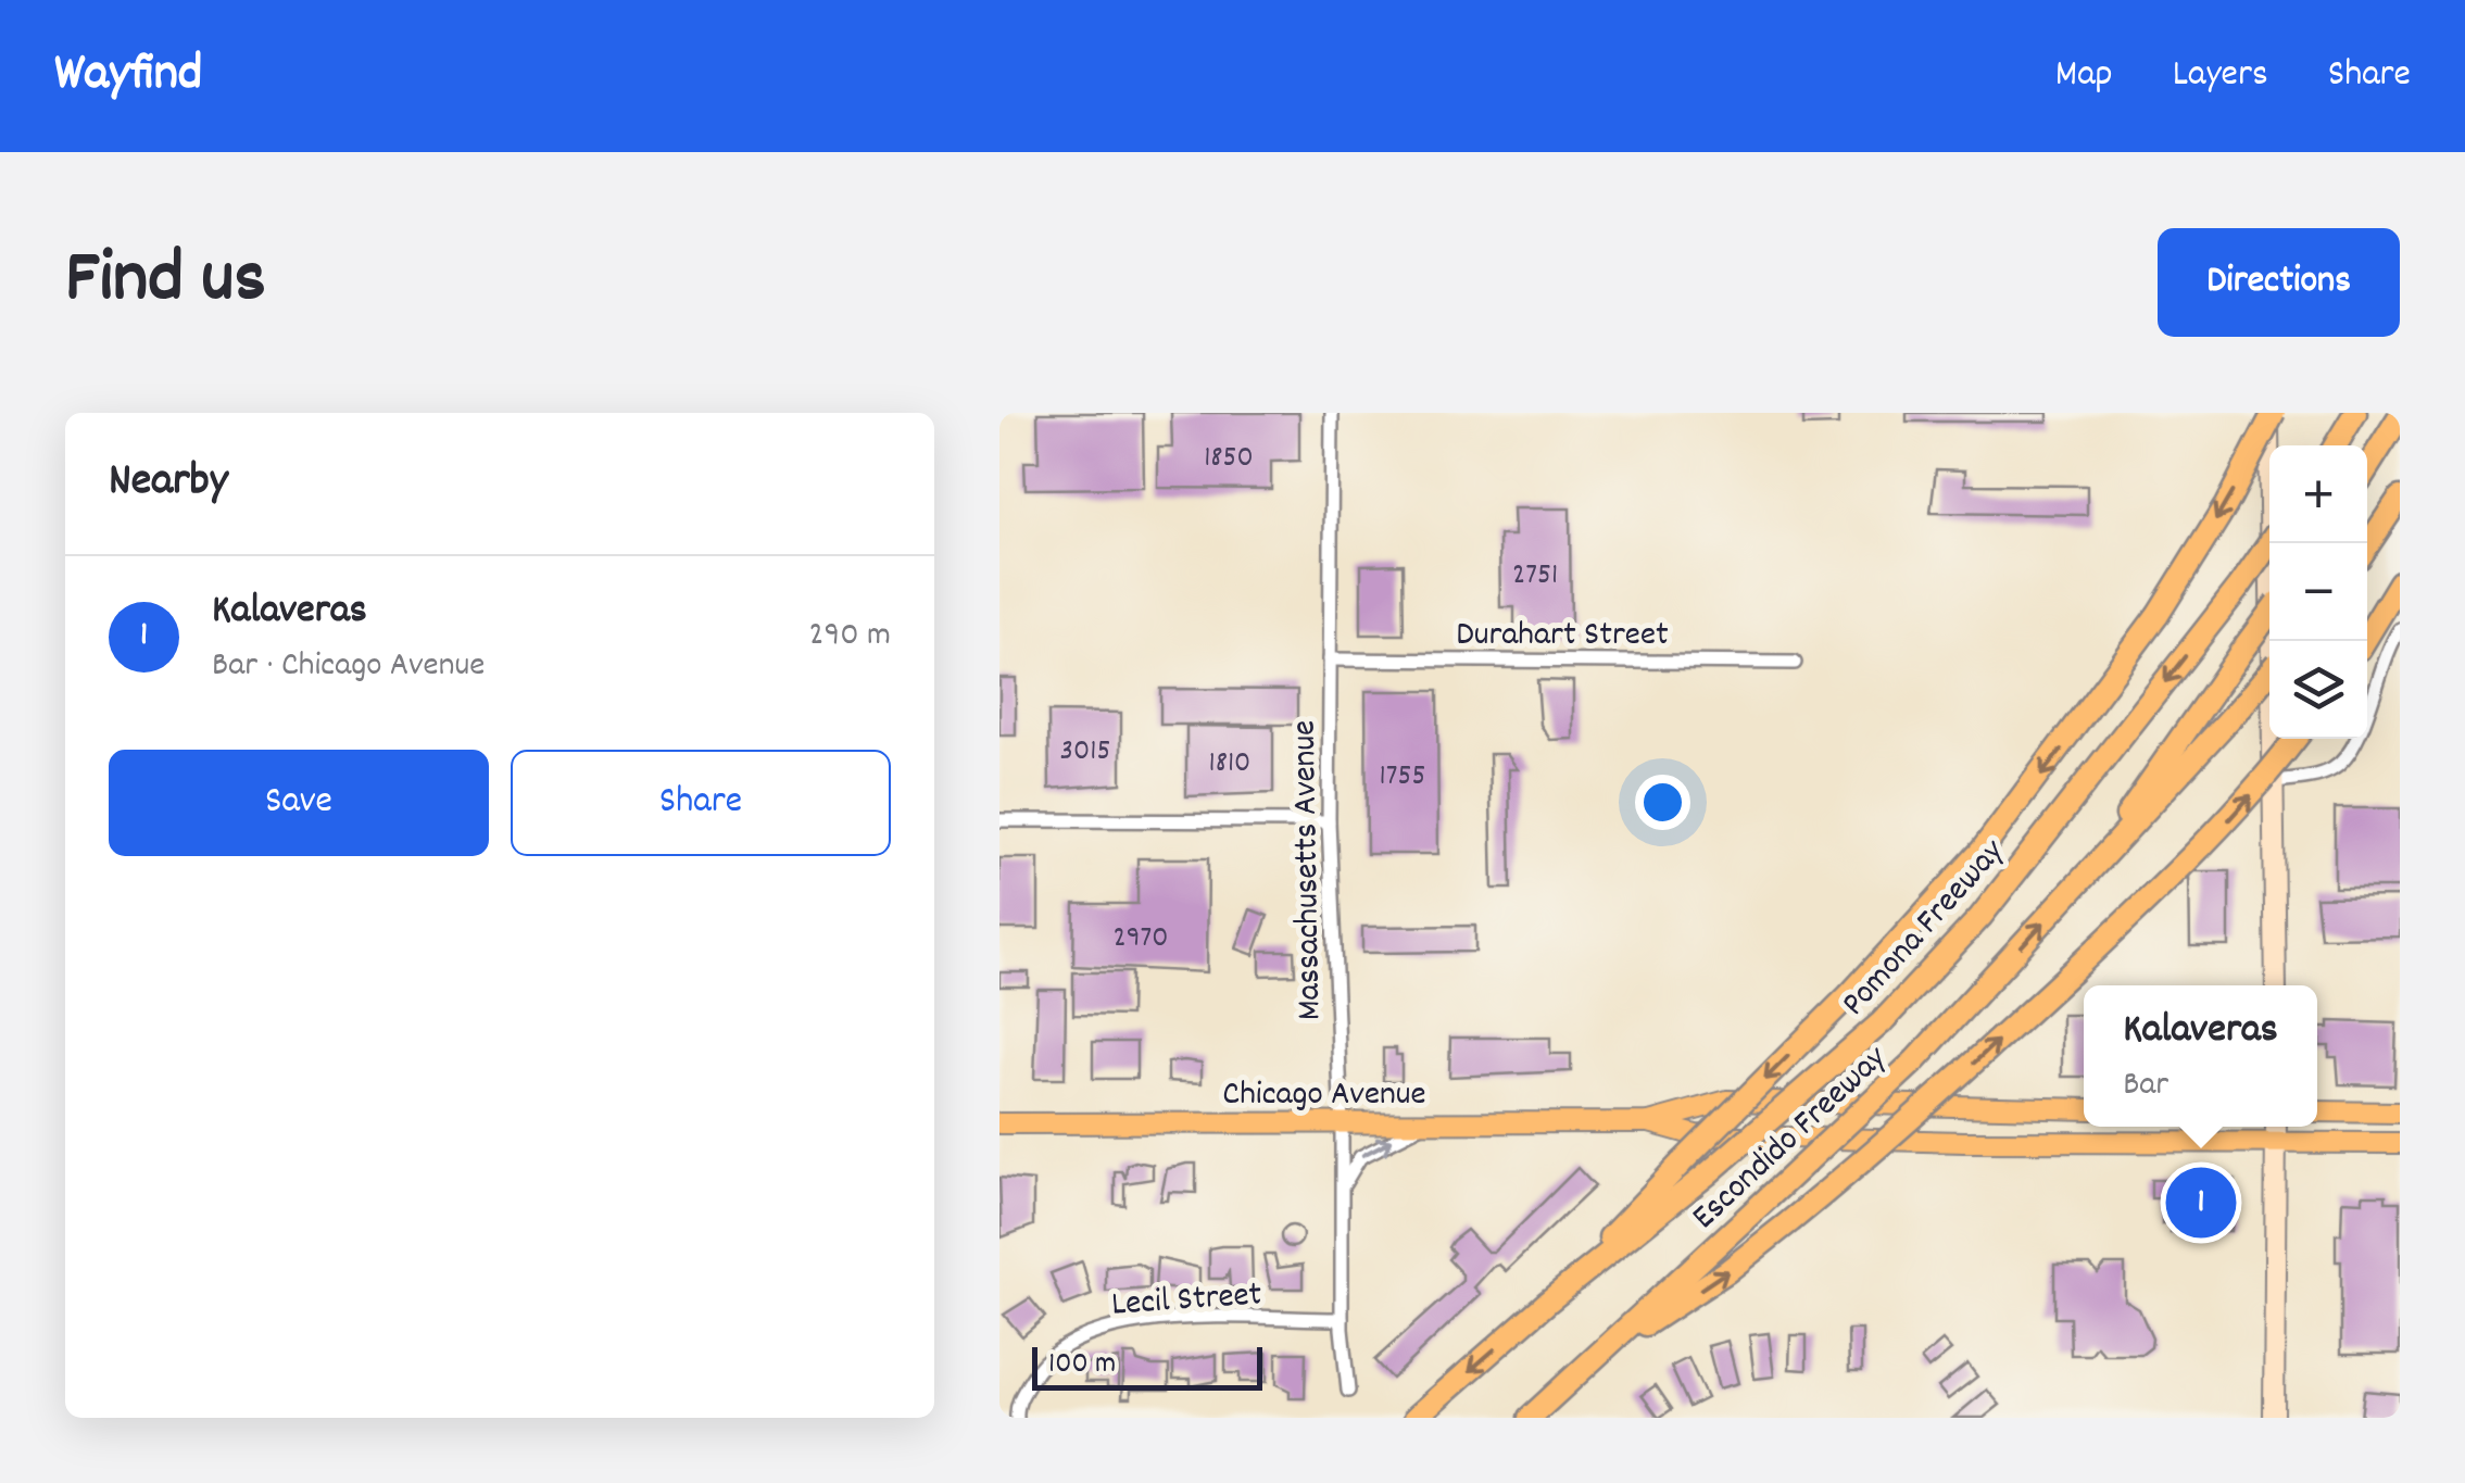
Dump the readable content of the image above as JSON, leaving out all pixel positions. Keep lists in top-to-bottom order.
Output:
{
  "streets": {
    "highway": ["Pomona Freeway", "Escondido Freeway"],
    "main road": ["Chicago Avenue"],
    "street": ["Durahart Street", "Massachusetts Avenue", "Lecil Street"]
  },
  "crossings": [
    ["Durahart Street", "Massachusetts Avenue"],
    ["Massachusetts Avenue", "Chicago Avenue"],
    ["Massachusetts Avenue", "Lecil Street"]
  ],
  "house_numbers": [
    "1850",
    "2751",
    "3015",
    "1810",
    "1755",
    "2970"
  ],
  "scale_bar": "100 m",
  "page": {
    "header": "Wayfind",
    "nav": ["Map", "Layers", "Share"],
    "title": "Find us",
    "buttons": [
      "Directions",
      ["Save", "Share"]
    ],
    "heading": "Nearby",
    "map_buttons": ["+", "−"],
    "list": [
      {
        "mark": "1",
        "name": "Kalaveras",
        "note": "Bar · Chicago Avenue",
        "value": "290 m"
      }
    ],
    "popup": ["Kalaveras", "Bar"],
    "pins": "1",
    "scale": "100 m"
  }
}
